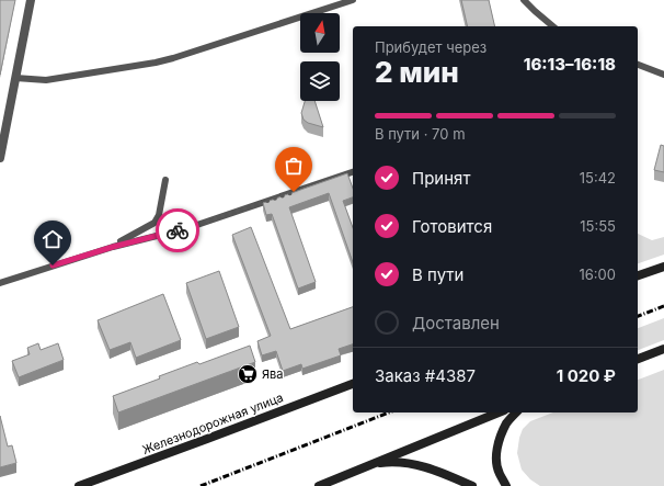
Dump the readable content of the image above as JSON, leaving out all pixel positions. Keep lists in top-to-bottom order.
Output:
{
  "streets": {
    "street": ["Железнодорожная улица"]
  },
  "places": {
    "supermarket": ["Ява"]
  },
  "north": "top",
  "page": {
    "heading": ["2 мин", "Прибудет через", "16:13–16:18"],
    "panel": ["Заказ #4387", "1 020 ₽"],
    "bar": "В пути · 70 m",
    "list": [
      ["Принят", "15:42"],
      ["Готовится", "15:55"],
      ["В пути", "16:00"],
      "Доставлен"
    ]
  }
}
